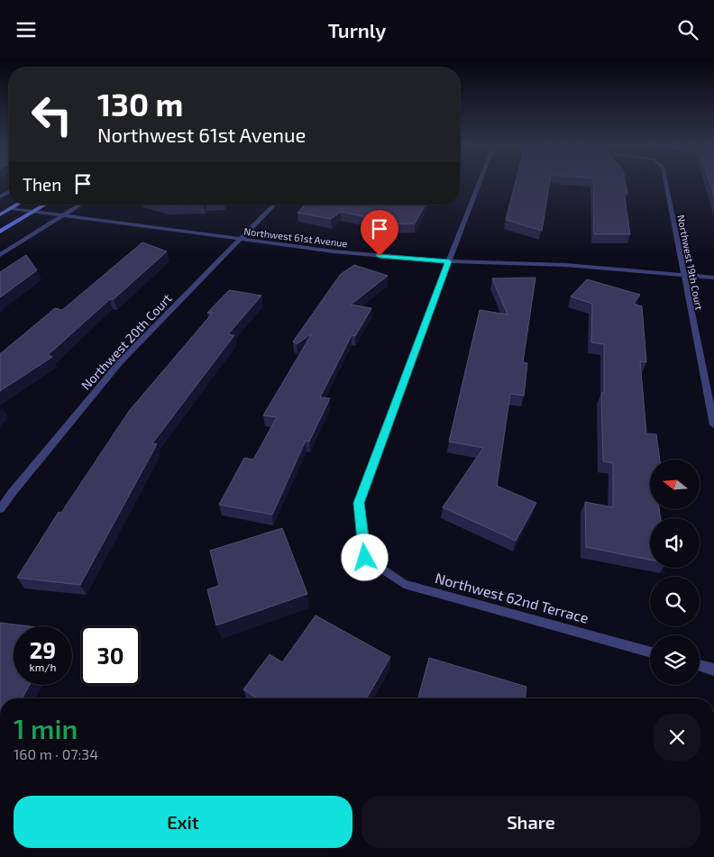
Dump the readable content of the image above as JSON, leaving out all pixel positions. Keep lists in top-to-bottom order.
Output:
{
  "streets": {
    "street": [
      "Northwest 61st Avenue",
      "Northwest 19th Court",
      "Northwest 20th Court",
      "Northwest 62nd Terrace"
    ]
  },
  "crossings": [
    ["Northwest 61st Avenue", "Northwest 19th Court"],
    ["Northwest 61st Avenue", "Northwest 20th Court"],
    ["Northwest 61st Avenue", "Northwest 62nd Terrace"]
  ],
  "north": "left",
  "page": {
    "header": "Turnly",
    "turn": ["130 m", "Northwest 61st Avenue"],
    "then": "Then",
    "speed": "29 km/h",
    "limit": "30",
    "heading": ["1 min", "160 m · 07:34"],
    "buttons": ["Exit", "Share"]
  }
}
